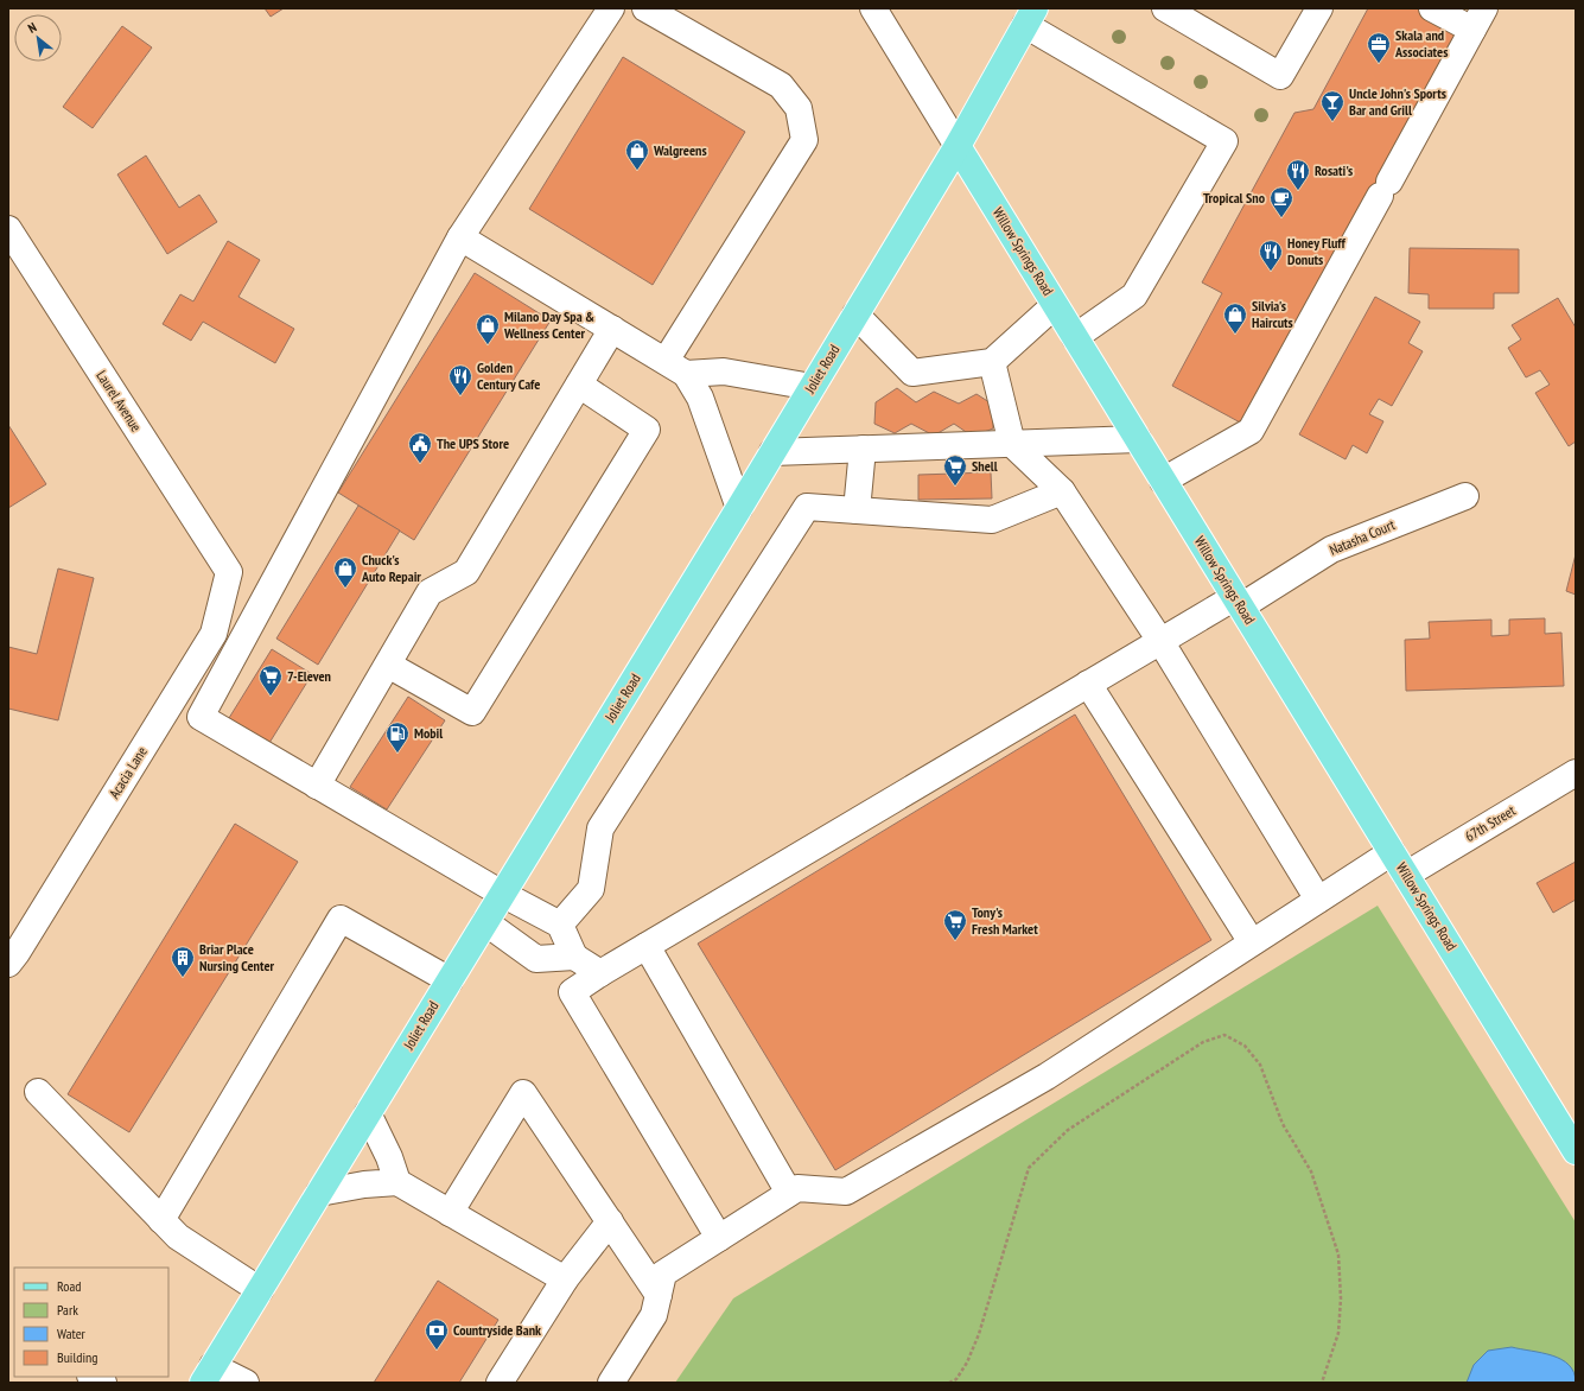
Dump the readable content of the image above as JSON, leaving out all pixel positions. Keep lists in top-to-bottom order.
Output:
{
  "streets": {
    "main road": ["Willow Springs Road", "Joliet Road"],
    "street": [
      "Laurel Avenue",
      "Natasha Court",
      "Acacia Lane",
      "67th Street"
    ]
  },
  "crossings": [
    ["Willow Springs Road", "Joliet Road"],
    ["Willow Springs Road", "Natasha Court"],
    ["Willow Springs Road", "67th Street"],
    ["Laurel Avenue", "Acacia Lane"]
  ],
  "places": {
    "office": ["Skala and Associates"],
    "bar": ["Uncle John's Sports Bar and Grill"],
    "shop": [
      "Walgreens",
      "Silvia's Haircuts",
      "Milano Day Spa & Wellness Center",
      "Chuck's Auto Repair"
    ],
    "restaurant": ["Rosati's", "Honey Fluff Donuts", "Golden Century Cafe"],
    "cafe": ["Tropical Sno"],
    "public building": ["The UPS Store"],
    "supermarket": ["Shell", "7-Eleven", "Tony's Fresh Market"],
    "fuel station": ["Mobil"],
    "building": ["Briar Place Nursing Center"],
    "bank": ["Countryside Bank"]
  },
  "legend": [
    "Road",
    "Park",
    "Water",
    "Building"
  ],
  "north": "top left"
}
